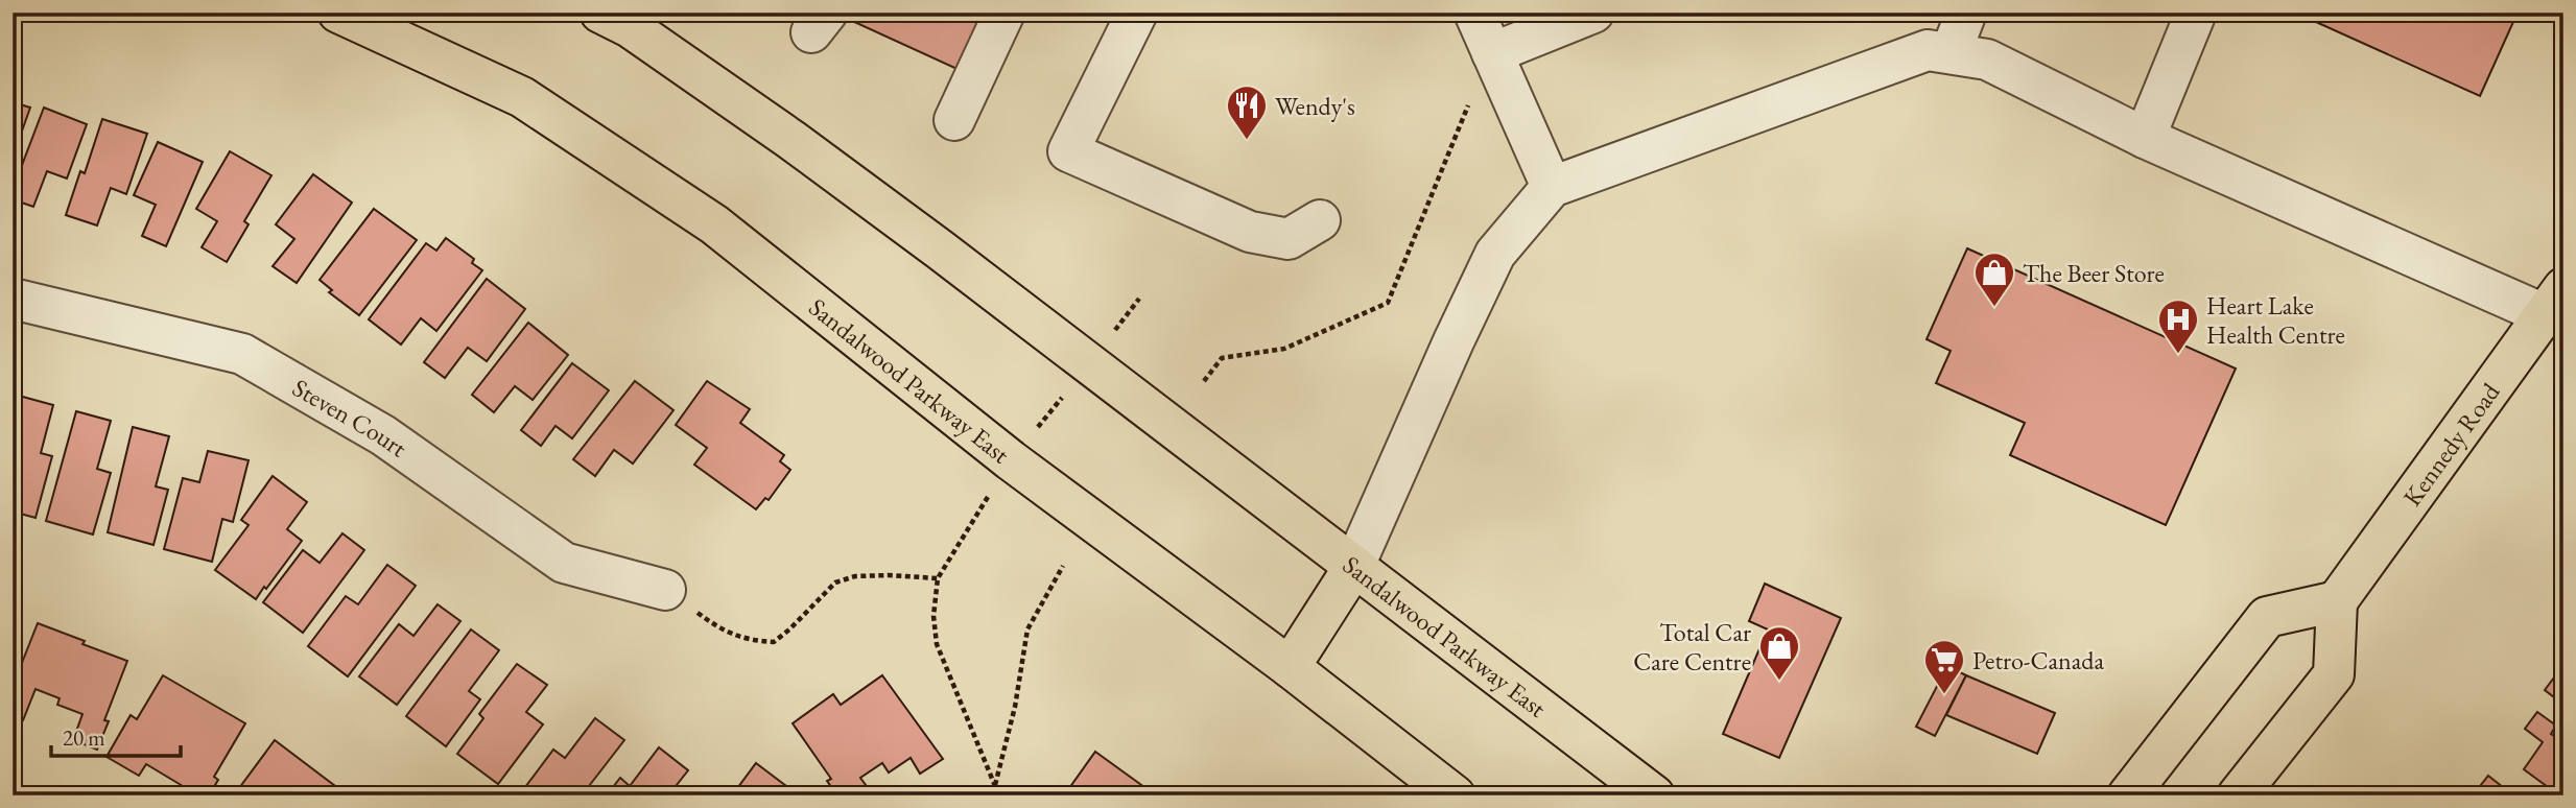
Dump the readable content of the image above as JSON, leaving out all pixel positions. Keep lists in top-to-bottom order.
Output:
{
  "streets": {
    "main road": ["Sandalwood Parkway East", "Kennedy Road"],
    "street": ["Steven Court"]
  },
  "places": {
    "restaurant": ["Wendy's"],
    "shop": ["The Beer Store", "Total Car Care Centre"],
    "hospital": ["Heart Lake Health Centre"],
    "supermarket": ["Petro-Canada"]
  },
  "scale_bar": "20 m"
}
